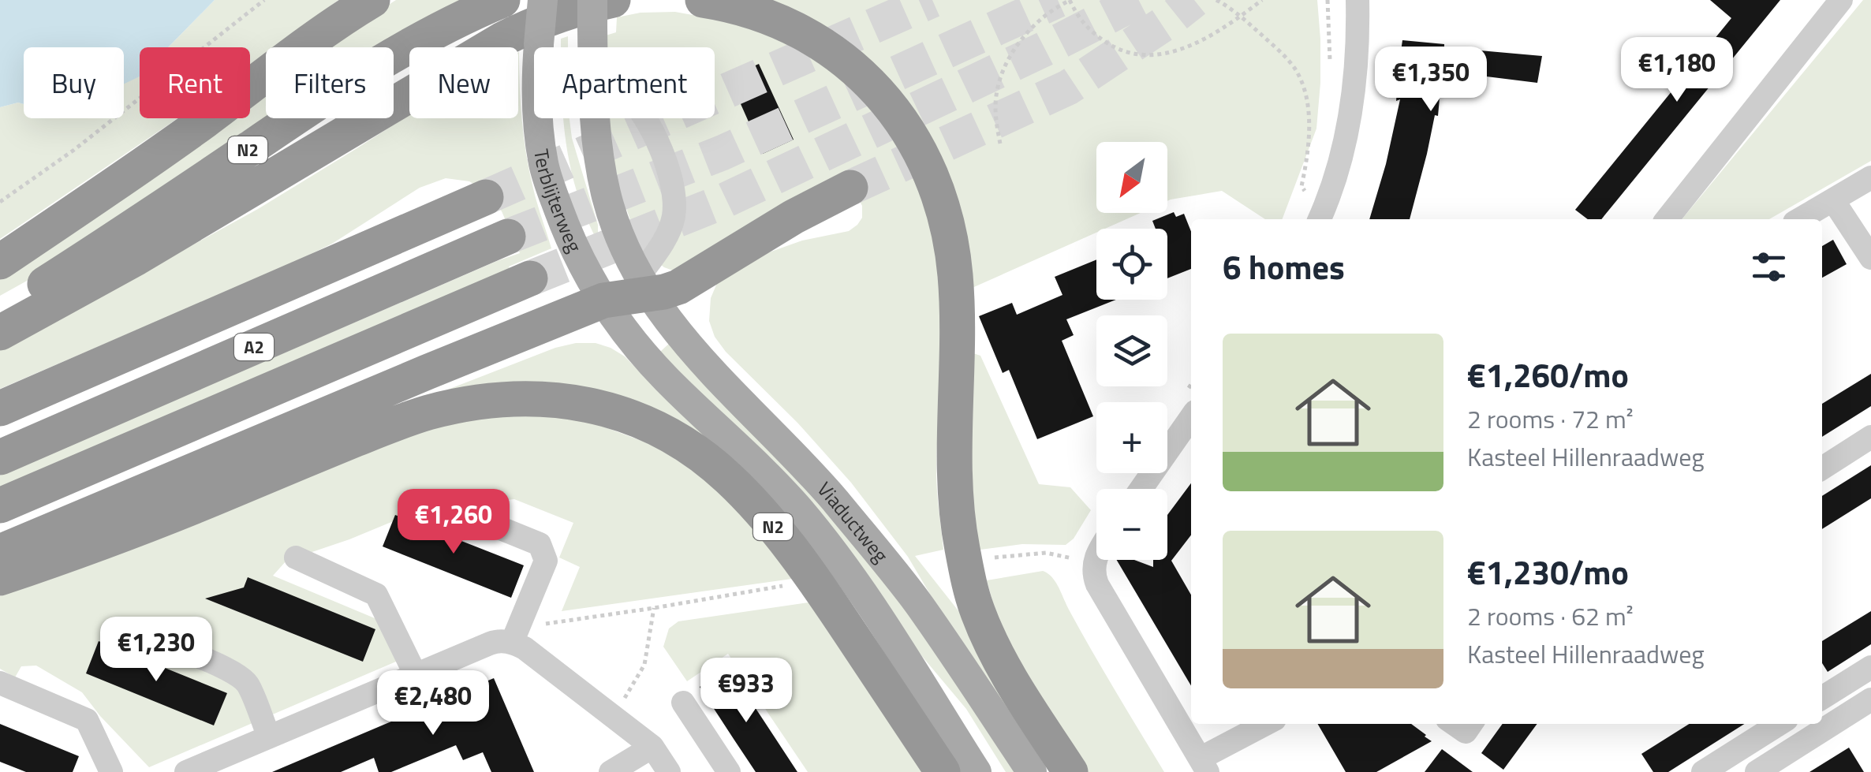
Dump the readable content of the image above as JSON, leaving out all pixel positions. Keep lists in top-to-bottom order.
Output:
{
  "streets": {
    "highway": ["N2", "A2"],
    "main road": ["Terblijterweg", "Viaductweg"]
  },
  "crossings": [
    ["Terblijterweg", "Viaductweg"]
  ],
  "north": "bottom left",
  "page": {
    "price": [
      "€1,180",
      "€1,350",
      "€1,260",
      "€1,230",
      "€933",
      "€2,480"
    ],
    "chip": [
      "Buy",
      "Rent",
      "Filters",
      "New",
      "Apartment"
    ],
    "map_buttons": ["+", "−"],
    "heading": "6 homes",
    "list": [
      {
        "name": "€1,260/mo",
        "note": "2 rooms · 72 m² · Kasteel Hillenraadweg"
      },
      {
        "name": "€1,230/mo",
        "note": "2 rooms · 62 m² · Kasteel Hillenraadweg"
      }
    ]
  }
}
